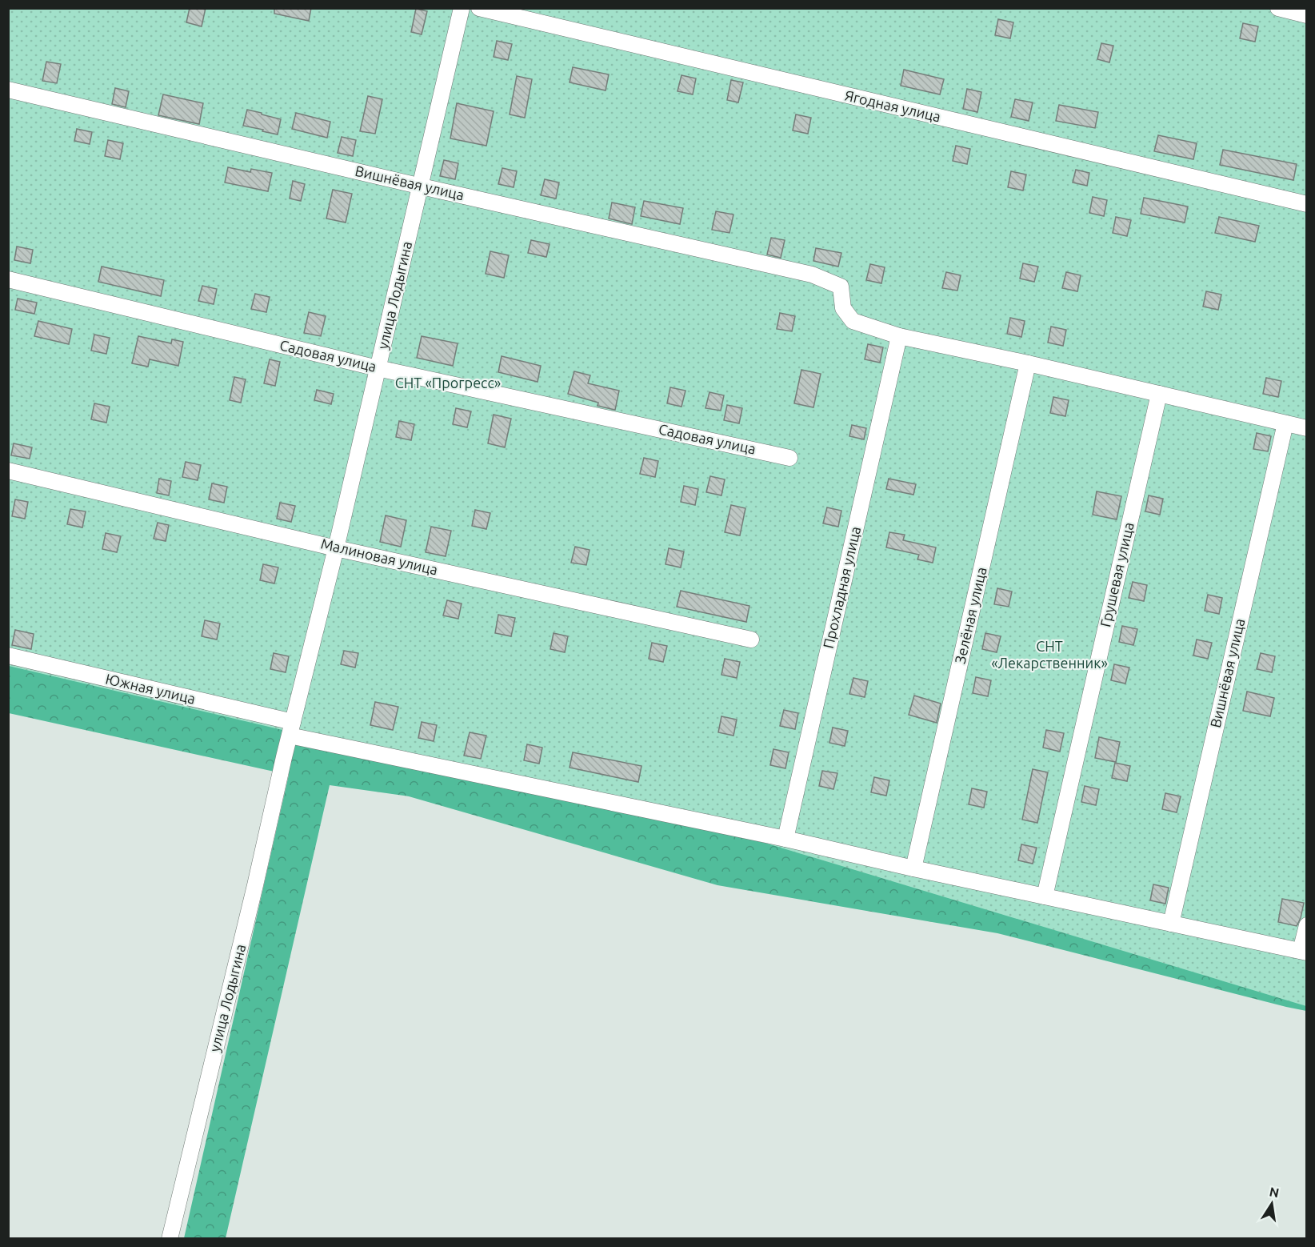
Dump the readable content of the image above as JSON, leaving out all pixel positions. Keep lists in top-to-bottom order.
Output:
{
  "streets": {
    "street": [
      "Ягодная улица",
      "Вишнёвая улица",
      "улица Лодыгина",
      "Садовая улица",
      "Малиновая улица",
      "Грушевая улица",
      "Прохладная улица",
      "Зелёная улица",
      "Южная улица"
    ]
  },
  "crossings": [
    ["Вишнёвая улица", "улица Лодыгина"],
    ["Вишнёвая улица", "Прохладная улица"],
    ["Вишнёвая улица", "Южная улица"],
    ["улица Лодыгина", "Садовая улица"],
    ["улица Лодыгина", "Малиновая улица"],
    ["улица Лодыгина", "Южная улица"],
    ["Грушевая улица", "Южная улица"],
    ["Прохладная улица", "Южная улица"],
    ["Зелёная улица", "Южная улица"]
  ],
  "parks": ["СНТ «Прогресс»", "СНТ «Лекарственник»"],
  "north": "top"
}
